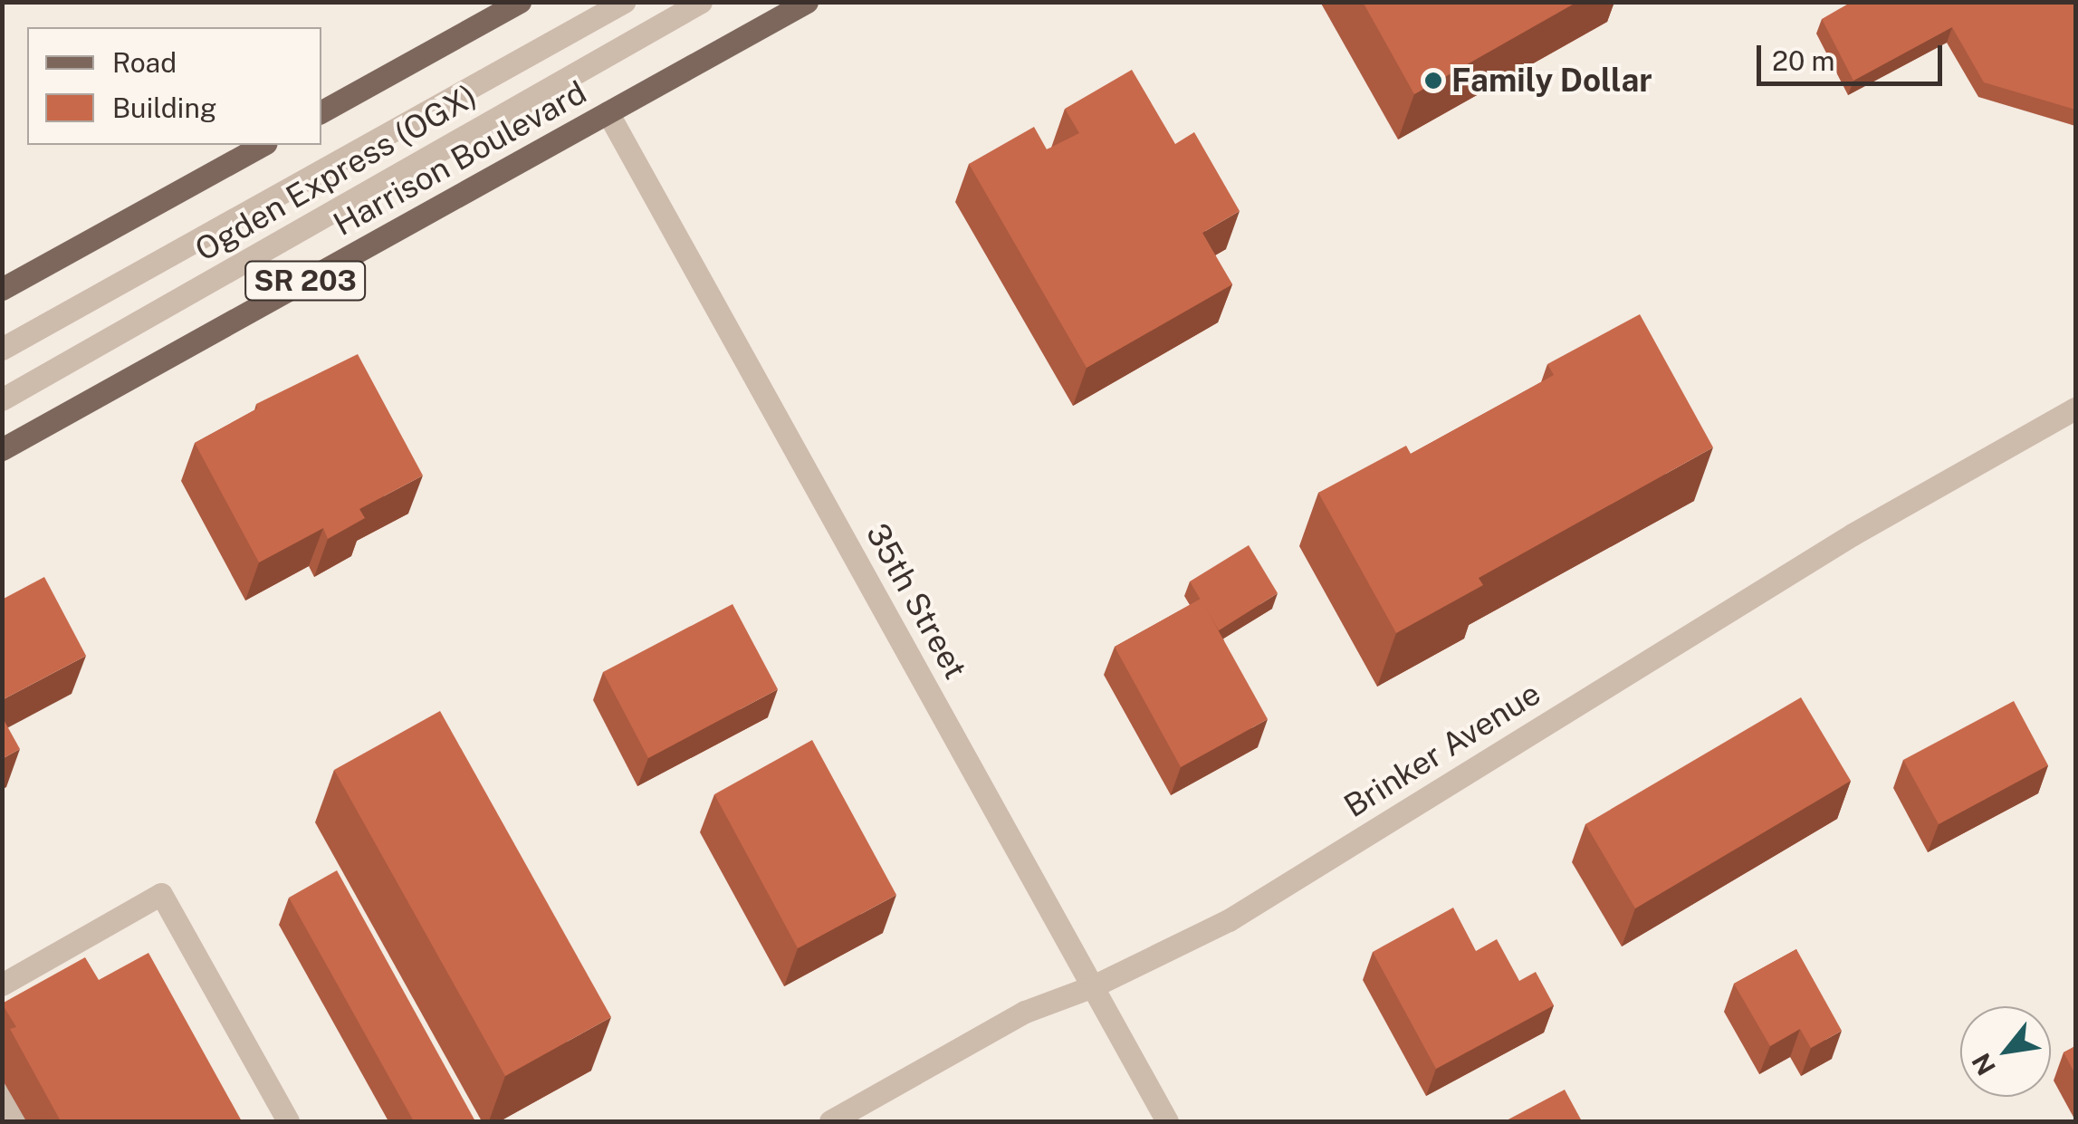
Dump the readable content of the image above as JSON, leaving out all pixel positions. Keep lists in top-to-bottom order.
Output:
{
  "streets": {
    "main road": ["Harrison Boulevard", "SR 203"],
    "street": ["Ogden Express (OGX)", "35th Street", "Brinker Avenue"]
  },
  "crossings": [
    ["Harrison Boulevard", "35th Street"],
    ["35th Street", "Brinker Avenue"]
  ],
  "places": ["Family Dollar"],
  "legend": ["Road", "Building"],
  "scale_bar": "20 m",
  "north": "bottom left"
}
